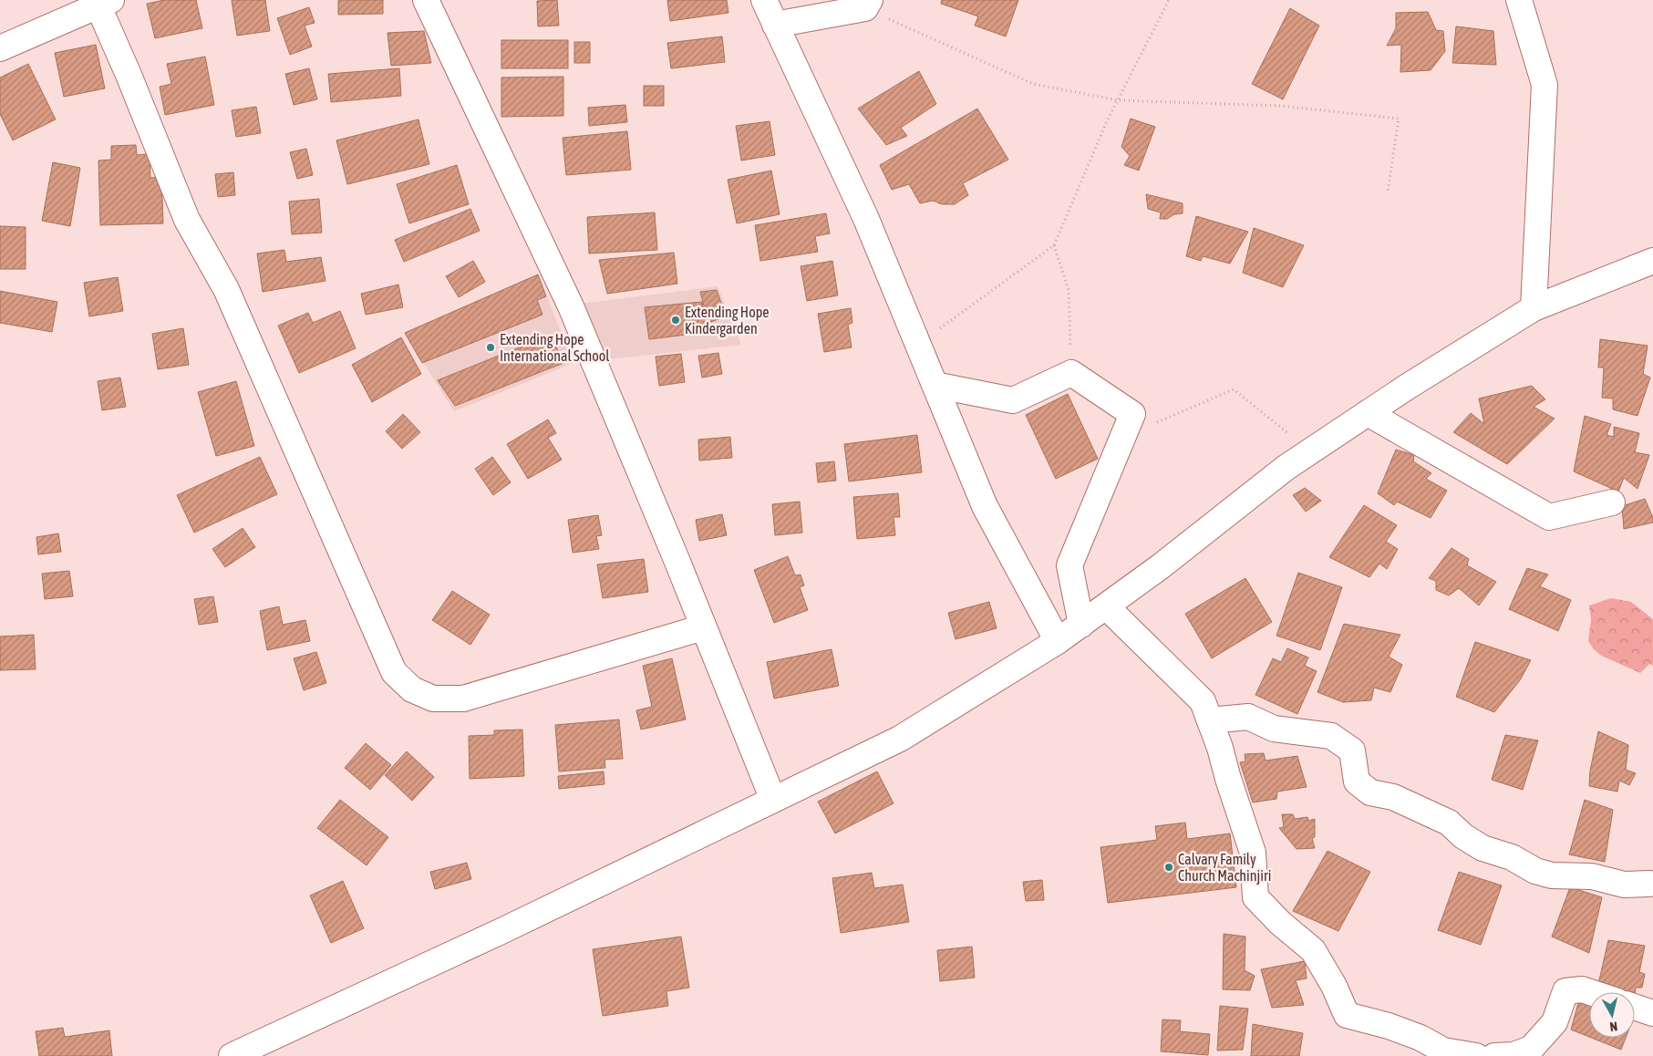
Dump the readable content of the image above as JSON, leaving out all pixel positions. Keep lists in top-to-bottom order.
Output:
{
  "places": ["Extending Hope Kindergarden", "Extending Hope International School", "Calvary Family Church Machinjiri"],
  "north": "bottom"
}
